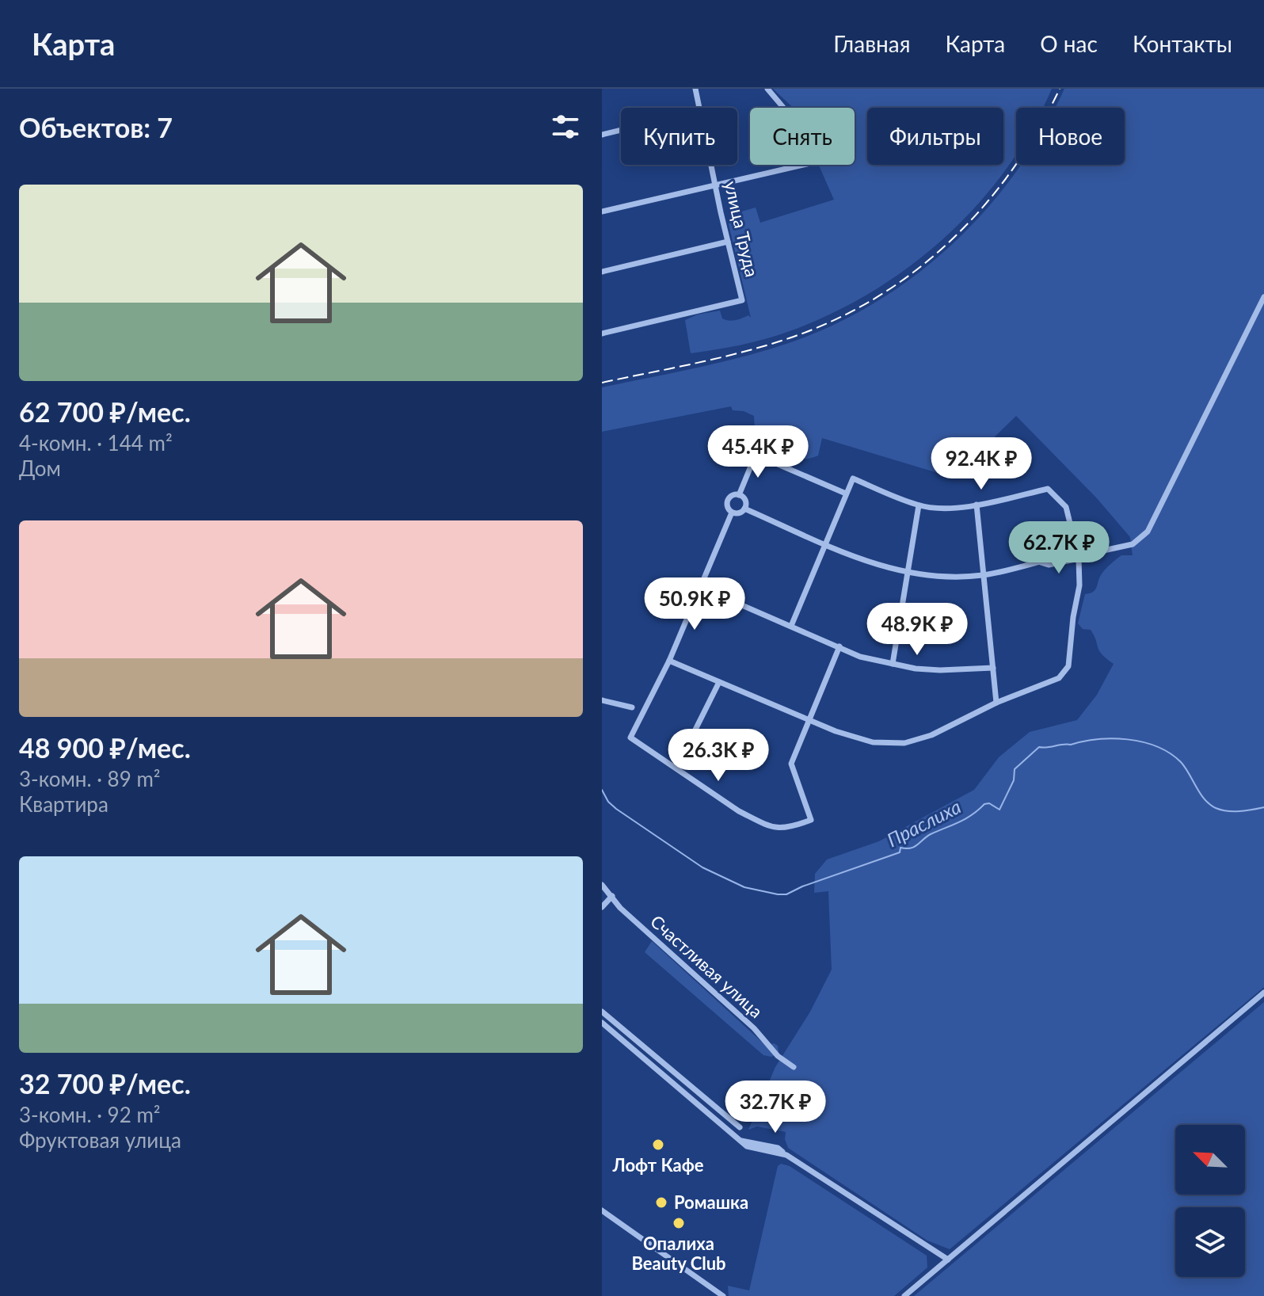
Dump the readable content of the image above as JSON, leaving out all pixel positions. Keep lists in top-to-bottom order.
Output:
{
  "streets": {
    "street": ["улица Труда", "Счастливая улица"]
  },
  "water": ["Праслиха"],
  "places": ["Лофт Кафе", "Ромашка", "Опалиха Beauty Club"],
  "north": "top left",
  "page": {
    "header": "Карта",
    "nav": [
      "Главная",
      "Карта",
      "О нас",
      "Контакты"
    ],
    "heading": "Объектов: 7",
    "chip": [
      "Купить",
      "Снять",
      "Фильтры",
      "Новое"
    ],
    "list": [
      {
        "name": "62 700 ₽/мес.",
        "note": "4-комн. · 144 m² · Дом"
      },
      {
        "name": "48 900 ₽/мес.",
        "note": "3-комн. · 89 m² · Квартира"
      },
      {
        "name": "32 700 ₽/мес.",
        "note": "3-комн. · 92 m² · Фруктовая улица"
      }
    ],
    "price": [
      "45.4K ₽",
      "92.4K ₽",
      "62.7K ₽",
      "50.9K ₽",
      "48.9K ₽",
      "26.3K ₽",
      "32.7K ₽"
    ]
  }
}
